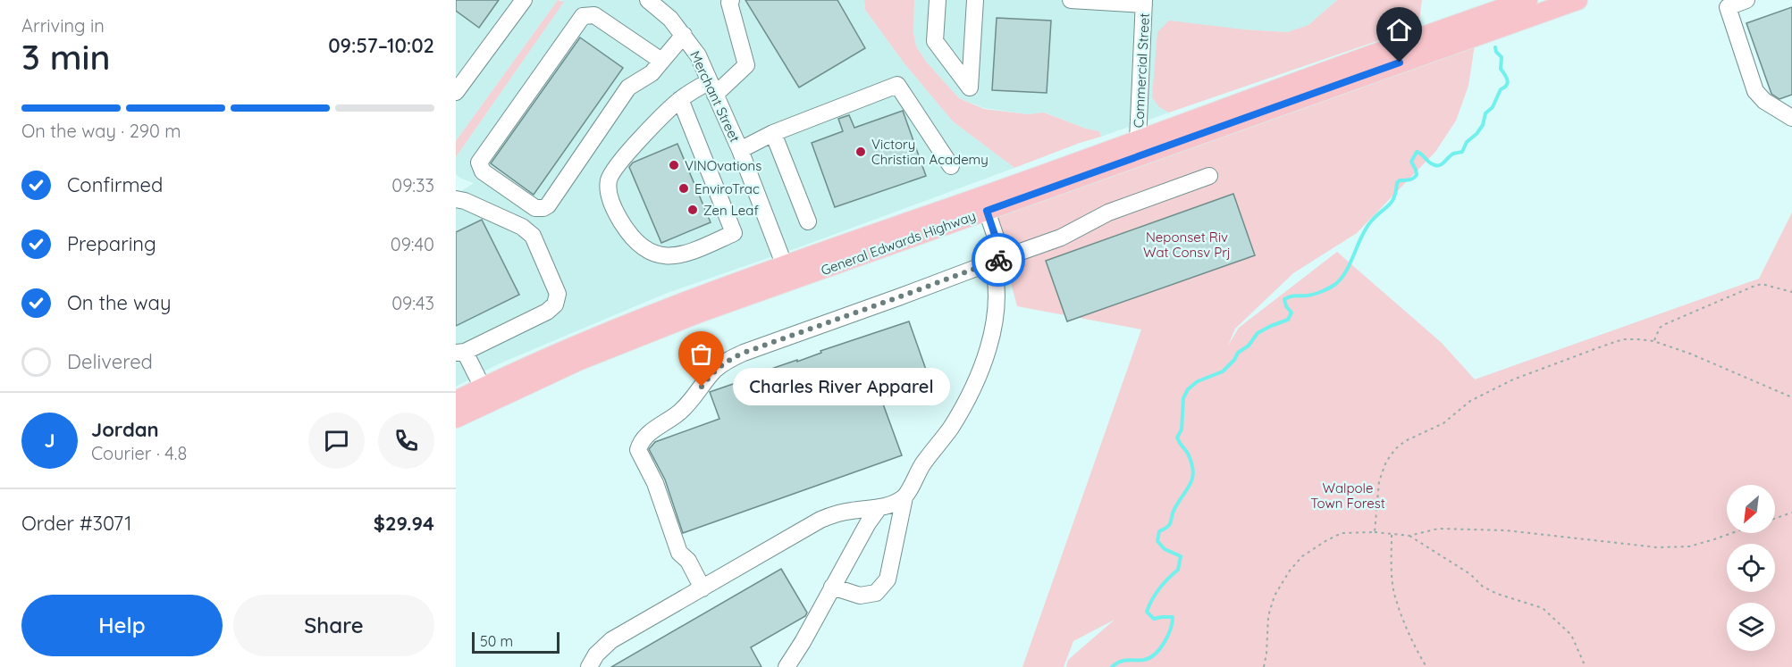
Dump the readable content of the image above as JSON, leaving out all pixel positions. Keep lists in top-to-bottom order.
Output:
{
  "streets": {
    "main road": ["General Edwards Highway"],
    "street": ["Commercial Street", "Merchant Street"]
  },
  "crossings": [
    ["Commercial Street", "General Edwards Highway"],
    ["Merchant Street", "General Edwards Highway"]
  ],
  "parks": ["Neponset Riv Wat Consv Prj", "Walpole Town Forest"],
  "places": [
    "Victory Christian Academy",
    "VINOvations",
    "EnviroTrac",
    "Zen Leaf",
    "Charles River Apparel"
  ],
  "scale_bar": "50 m",
  "north": "bottom left",
  "page": {
    "heading": ["3 min", "Arriving in", "09:57–10:02"],
    "panel": [
      "Jordan",
      "Courier · 4.8",
      "Order #3071",
      "$29.94"
    ],
    "bar": "On the way · 290 m",
    "list": [
      ["Confirmed", "09:33"],
      ["Preparing", "09:40"],
      ["On the way", "09:43"],
      "Delivered"
    ],
    "bubble": "Charles River Apparel",
    "round": "J",
    "buttons": ["Help", "Share"],
    "scale": "50 m"
  }
}
